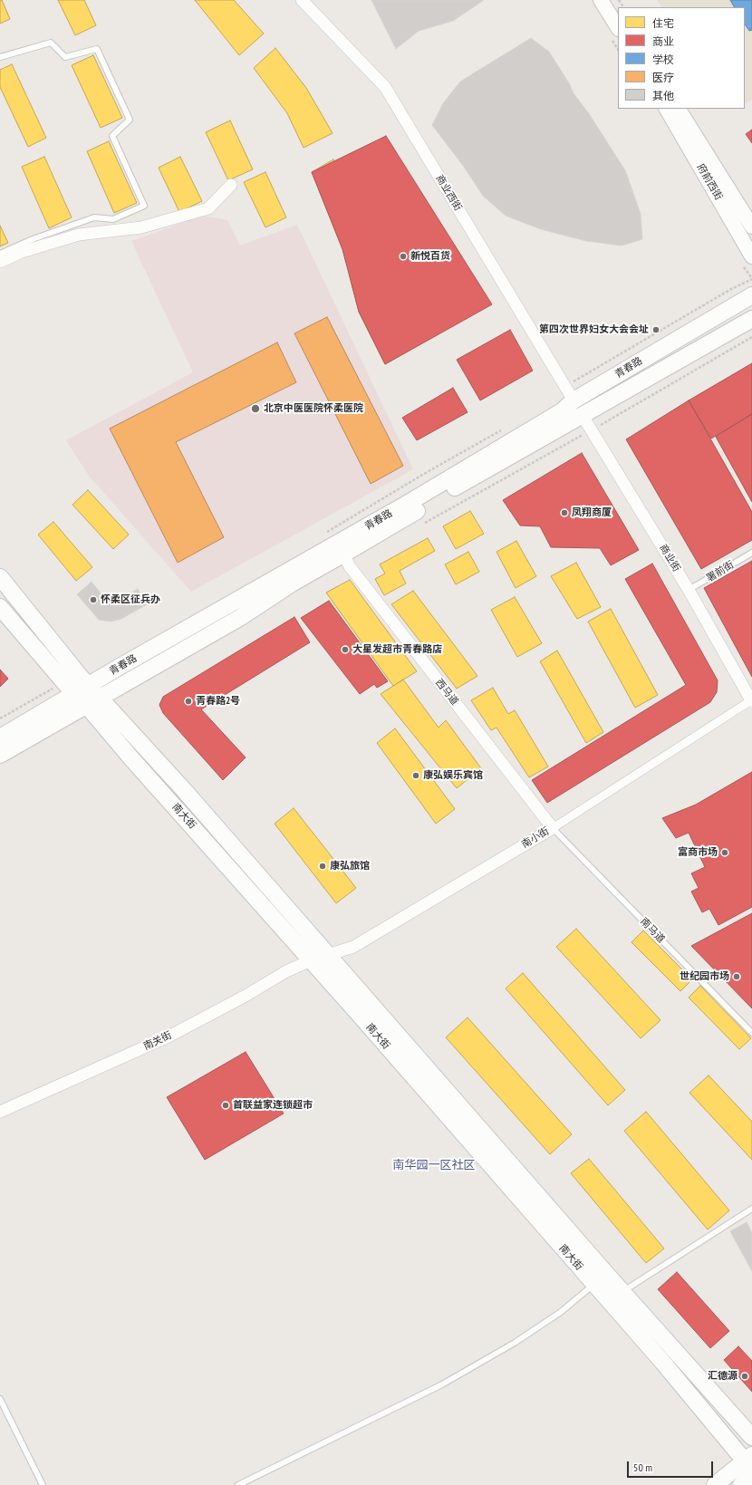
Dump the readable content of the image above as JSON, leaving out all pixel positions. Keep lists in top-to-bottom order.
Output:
{
  "streets": {
    "main road": ["青春路", "南大街"],
    "street": [
      "府前西街",
      "商业西街",
      "商业街",
      "西马道",
      "南小街",
      "南关街"
    ],
    "lane": ["署前街", "南马道"]
  },
  "crossings": [
    ["商业西街", "青春路"],
    ["青春路", "商业街"],
    ["青春路", "西马道"],
    ["青春路", "南大街"],
    ["商业街", "署前街"],
    ["商业街", "南小街"],
    ["西马道", "南小街"],
    ["西马道", "南马道"],
    ["南大街", "南小街"],
    ["南大街", "南关街"],
    ["南小街", "南马道"],
    ["南小街", "南关街"]
  ],
  "districts": ["南华园一区社区"],
  "places": [
    "新悦百货",
    "第四次世界妇女大会会址",
    "北京中医医院怀柔医院",
    "凤翔商厦",
    "怀柔区征兵办",
    "大星发超市青春路店",
    "青春路2号",
    "康弘娱乐宾馆",
    "富商市场",
    "康弘旅馆",
    "世纪园市场",
    "首联益家连锁超市",
    "汇德源"
  ],
  "legend": [
    "住宅",
    "商业",
    "学校",
    "医疗",
    "其他"
  ],
  "scale_bar": "50 m"
}
